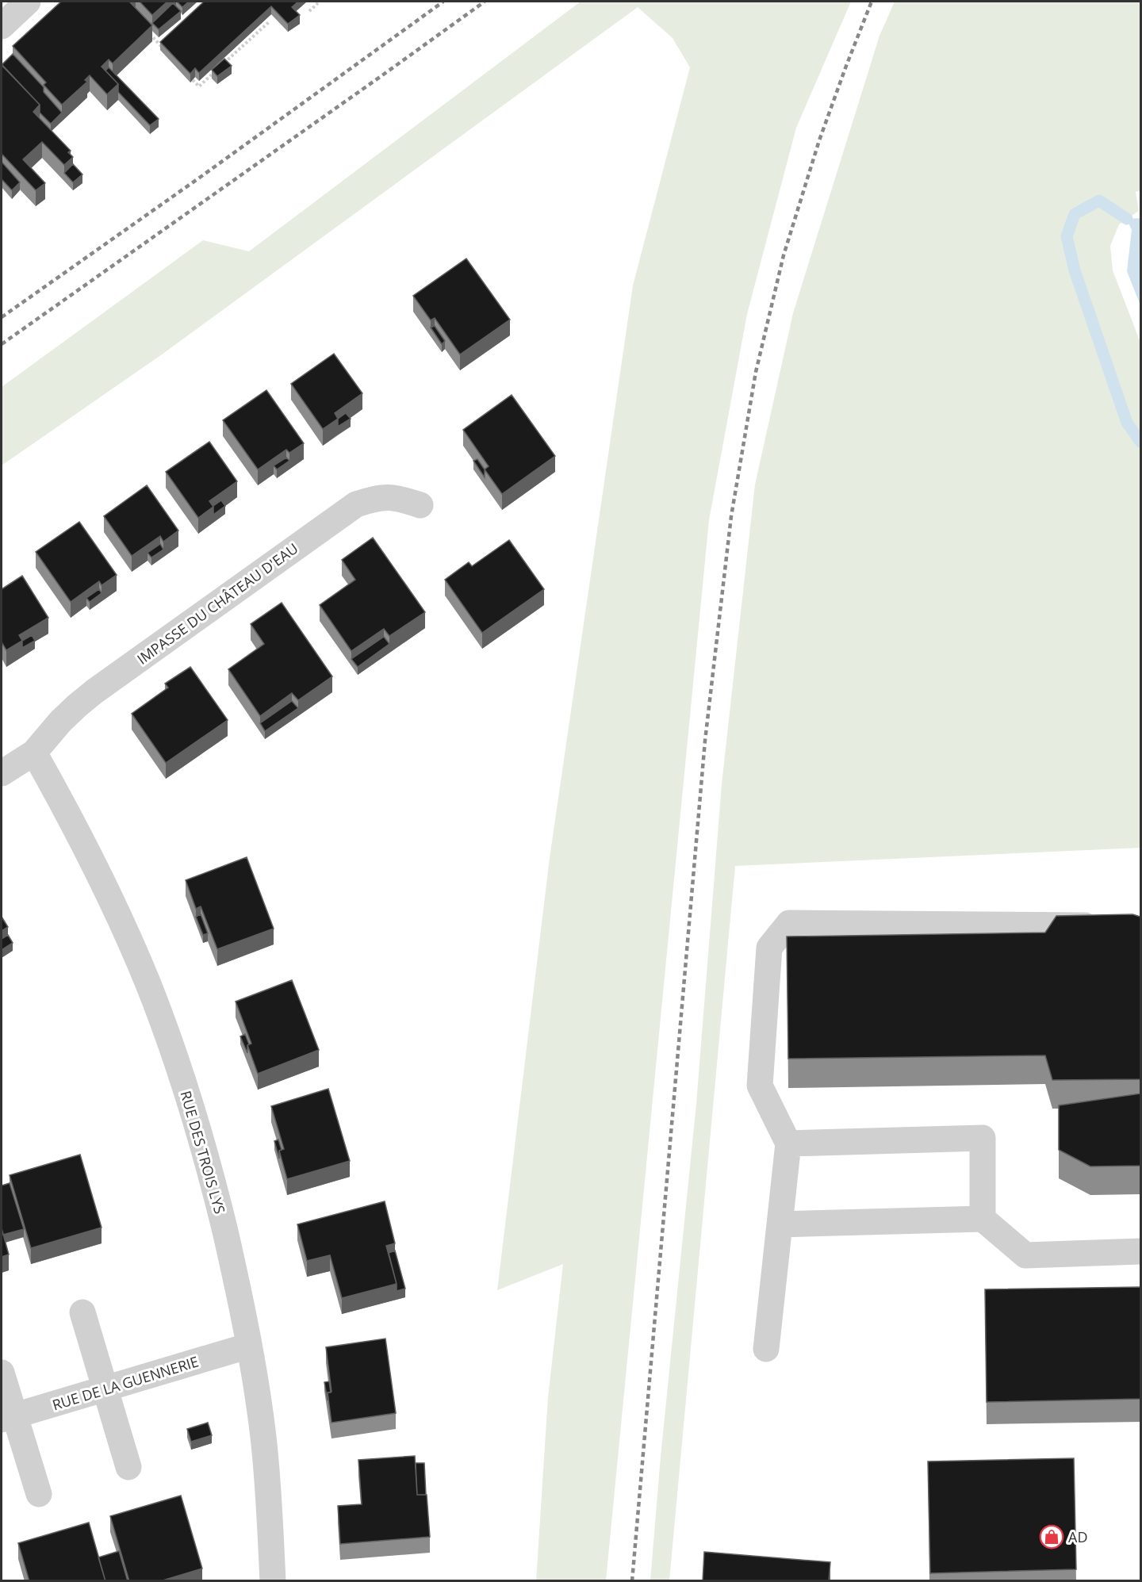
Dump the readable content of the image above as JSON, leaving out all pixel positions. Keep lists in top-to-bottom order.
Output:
{
  "streets": {
    "street": ["IMPASSE DU CHÂTEAU D'EAU", "RUE DES TROIS LYS", "RUE DE LA GUENNERIE"]
  },
  "crossings": [
    ["IMPASSE DU CHÂTEAU D'EAU", "RUE DES TROIS LYS"],
    ["RUE DES TROIS LYS", "RUE DE LA GUENNERIE"]
  ],
  "places": {
    "shop": ["AD"]
  }
}
